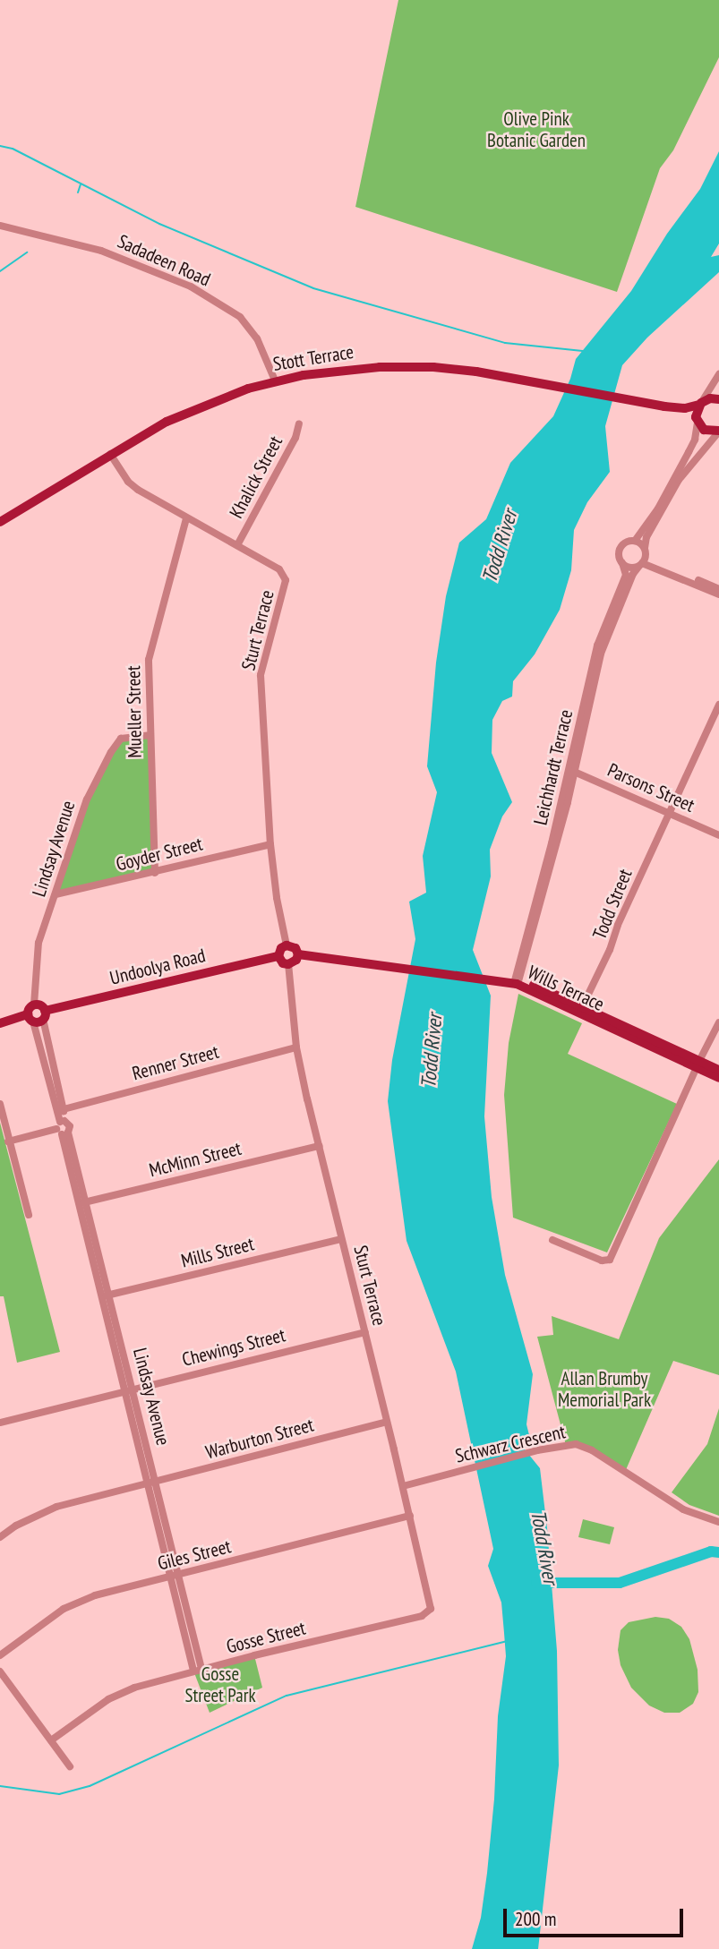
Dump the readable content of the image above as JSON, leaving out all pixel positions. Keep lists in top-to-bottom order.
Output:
{
  "streets": {
    "main road": ["Stott Terrace", "Undoolya Road", "Wills Terrace"],
    "street": [
      "Sadadeen Road",
      "Khalick Street",
      "Sturt Terrace",
      "Mueller Street",
      "Leichhardt Terrace",
      "Parsons Street",
      "Lindsay Avenue",
      "Goyder Street",
      "Todd Street",
      "Renner Street",
      "McMinn Street",
      "Mills Street",
      "Chewings Street",
      "Warburton Street",
      "Schwarz Crescent",
      "Giles Street",
      "Gosse Street"
    ]
  },
  "crossings": [
    ["Sadadeen Road", "Stott Terrace"],
    ["Stott Terrace", "Sturt Terrace"],
    ["Khalick Street", "Sturt Terrace"],
    ["Sturt Terrace", "Mueller Street"],
    ["Sturt Terrace", "Goyder Street"],
    ["Sturt Terrace", "Undoolya Road"],
    ["Sturt Terrace", "Renner Street"],
    ["Sturt Terrace", "McMinn Street"],
    ["Sturt Terrace", "Mills Street"],
    ["Sturt Terrace", "Chewings Street"],
    ["Sturt Terrace", "Warburton Street"],
    ["Sturt Terrace", "Schwarz Crescent"],
    ["Sturt Terrace", "Giles Street"],
    ["Sturt Terrace", "Gosse Street"],
    ["Mueller Street", "Lindsay Avenue"],
    ["Mueller Street", "Goyder Street"],
    ["Leichhardt Terrace", "Parsons Street"],
    ["Leichhardt Terrace", "Wills Terrace"],
    ["Parsons Street", "Todd Street"],
    ["Lindsay Avenue", "Goyder Street"],
    ["Lindsay Avenue", "Undoolya Road"],
    ["Lindsay Avenue", "Renner Street"],
    ["Lindsay Avenue", "McMinn Street"],
    ["Lindsay Avenue", "Mills Street"],
    ["Lindsay Avenue", "Chewings Street"],
    ["Lindsay Avenue", "Warburton Street"],
    ["Lindsay Avenue", "Giles Street"],
    ["Lindsay Avenue", "Gosse Street"],
    ["Todd Street", "Wills Terrace"]
  ],
  "water": ["Todd River"],
  "parks": ["Olive Pink Botanic Garden", "Allan Brumby Memorial Park", "Gosse Street Park"],
  "scale_bar": "200 m"
}
